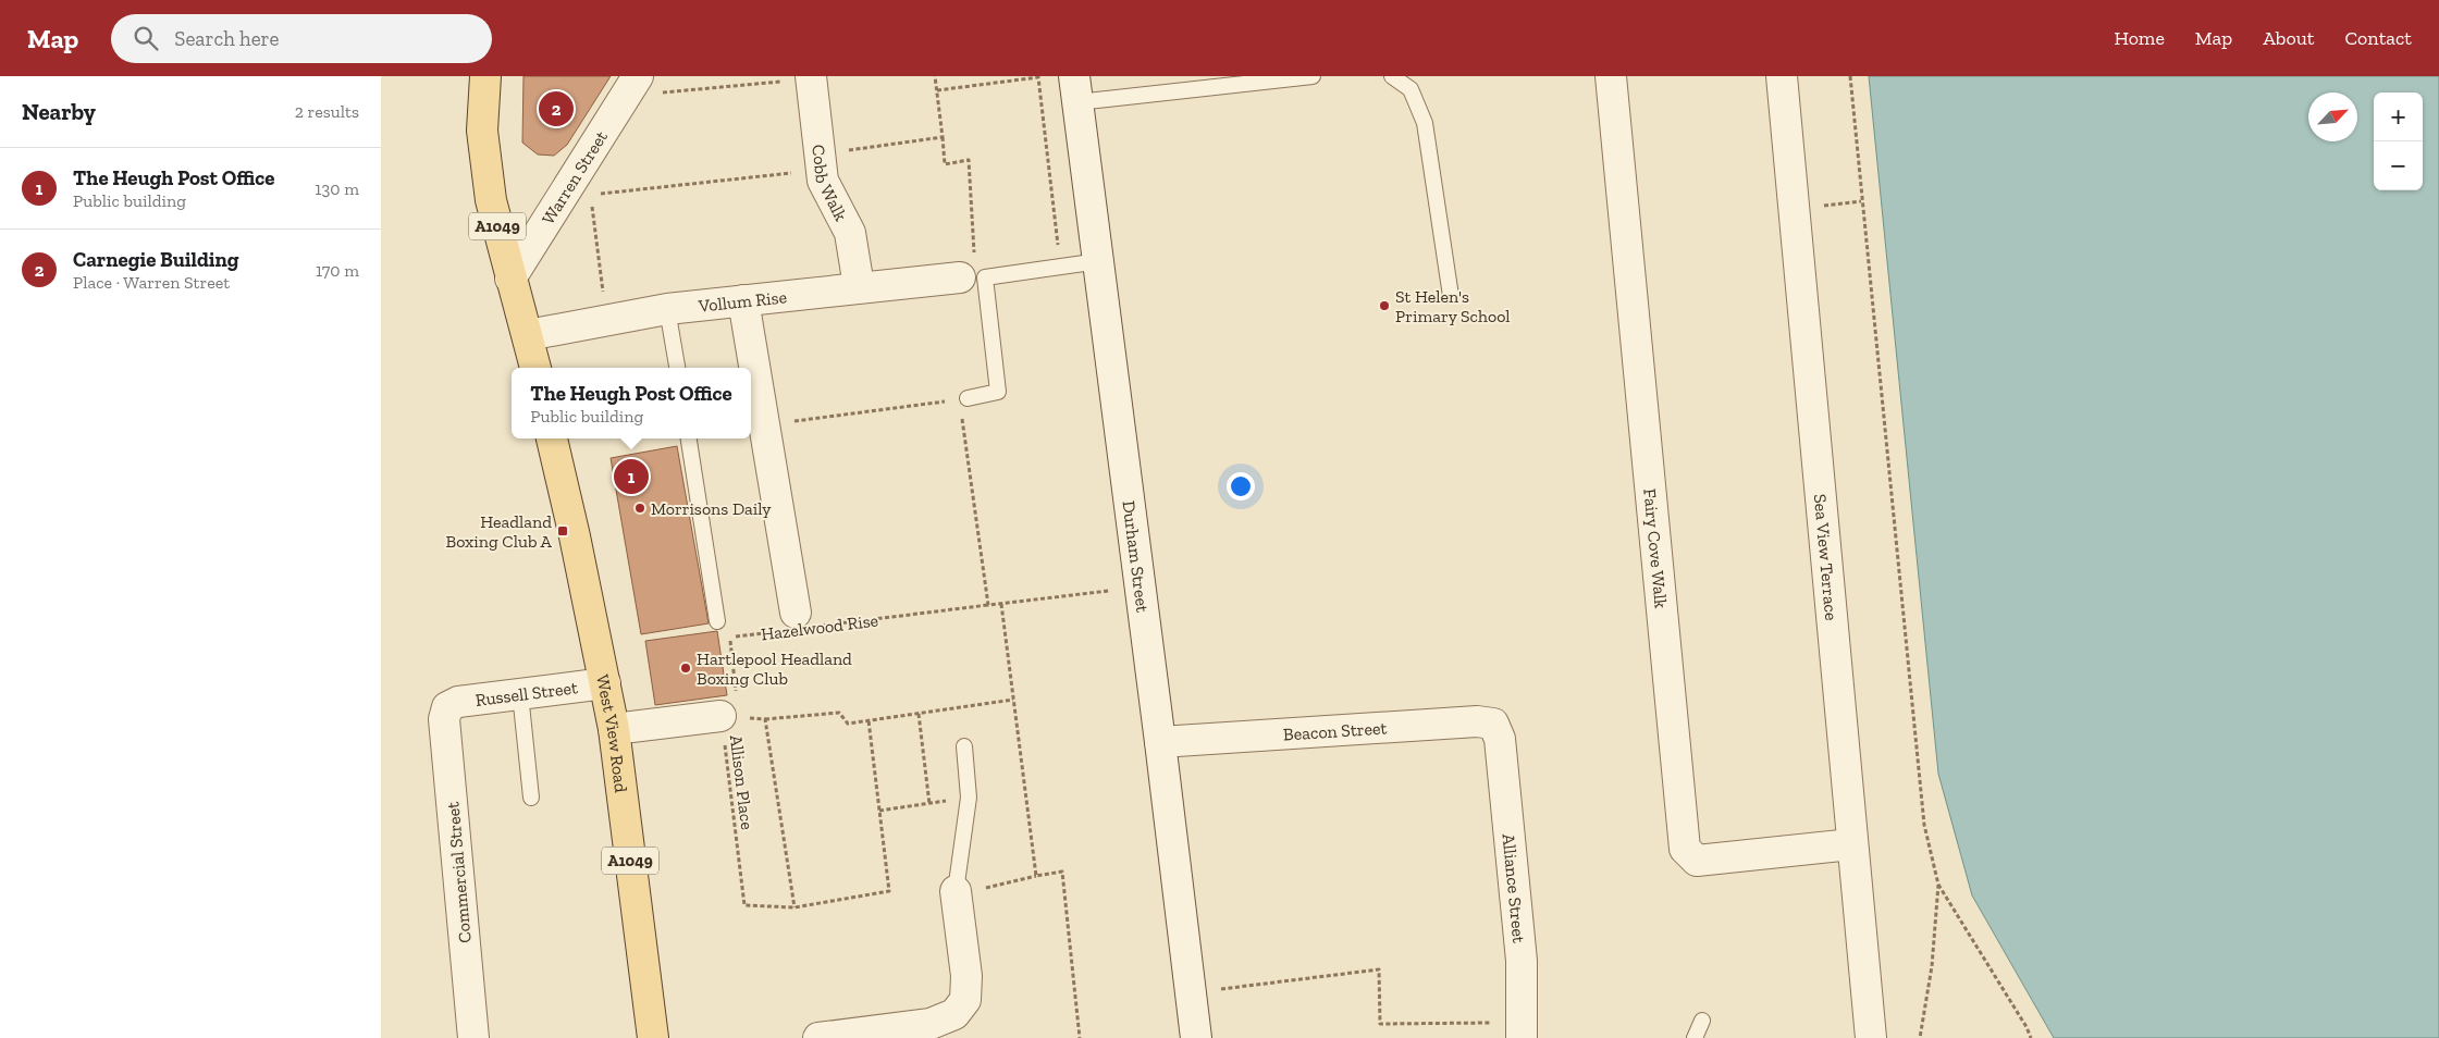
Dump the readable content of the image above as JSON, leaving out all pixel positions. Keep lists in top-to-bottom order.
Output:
{
  "streets": {
    "main road": ["A1049", "West View Road"],
    "street": [
      "Warren Street",
      "Cobb Walk",
      "Vollum Rise",
      "Fairy Cove Walk",
      "Durham Street",
      "Sea View Terrace",
      "Russell Street",
      "Beacon Street",
      "Commercial Street",
      "Alliance Street"
    ],
    "path": ["Hazelwood Rise", "Allison Place"]
  },
  "crossings": [
    ["Warren Street", "A1049"],
    ["Cobb Walk", "Vollum Rise"],
    ["A1049", "Vollum Rise"],
    ["Fairy Cove Walk", "Sea View Terrace"],
    ["Durham Street", "Hazelwood Rise"],
    ["Durham Street", "Beacon Street"],
    ["Hazelwood Rise", "Allison Place"],
    ["Russell Street", "West View Road"],
    ["Russell Street", "Commercial Street"],
    ["Beacon Street", "Alliance Street"]
  ],
  "places": {
    "other": ["St Helen's Primary School", "Morrisons Daily", "Hartlepool Headland Boxing Club"],
    "transit": ["Headland Boxing Club A"]
  },
  "north": "top right",
  "page": {
    "header": "Map",
    "search": "Search here",
    "nav": [
      "Home",
      "Map",
      "About",
      "Contact"
    ],
    "heading": ["Nearby", "2 results"],
    "pins": ["2", "1"],
    "map_buttons": ["+", "−"],
    "list": [
      {
        "mark": "1",
        "name": "The Heugh Post Office",
        "note": "Public building",
        "value": "130 m"
      },
      {
        "mark": "2",
        "name": "Carnegie Building",
        "note": "Place · Warren Street",
        "value": "170 m"
      }
    ],
    "popup": ["The Heugh Post Office", "Public building"]
  }
}
